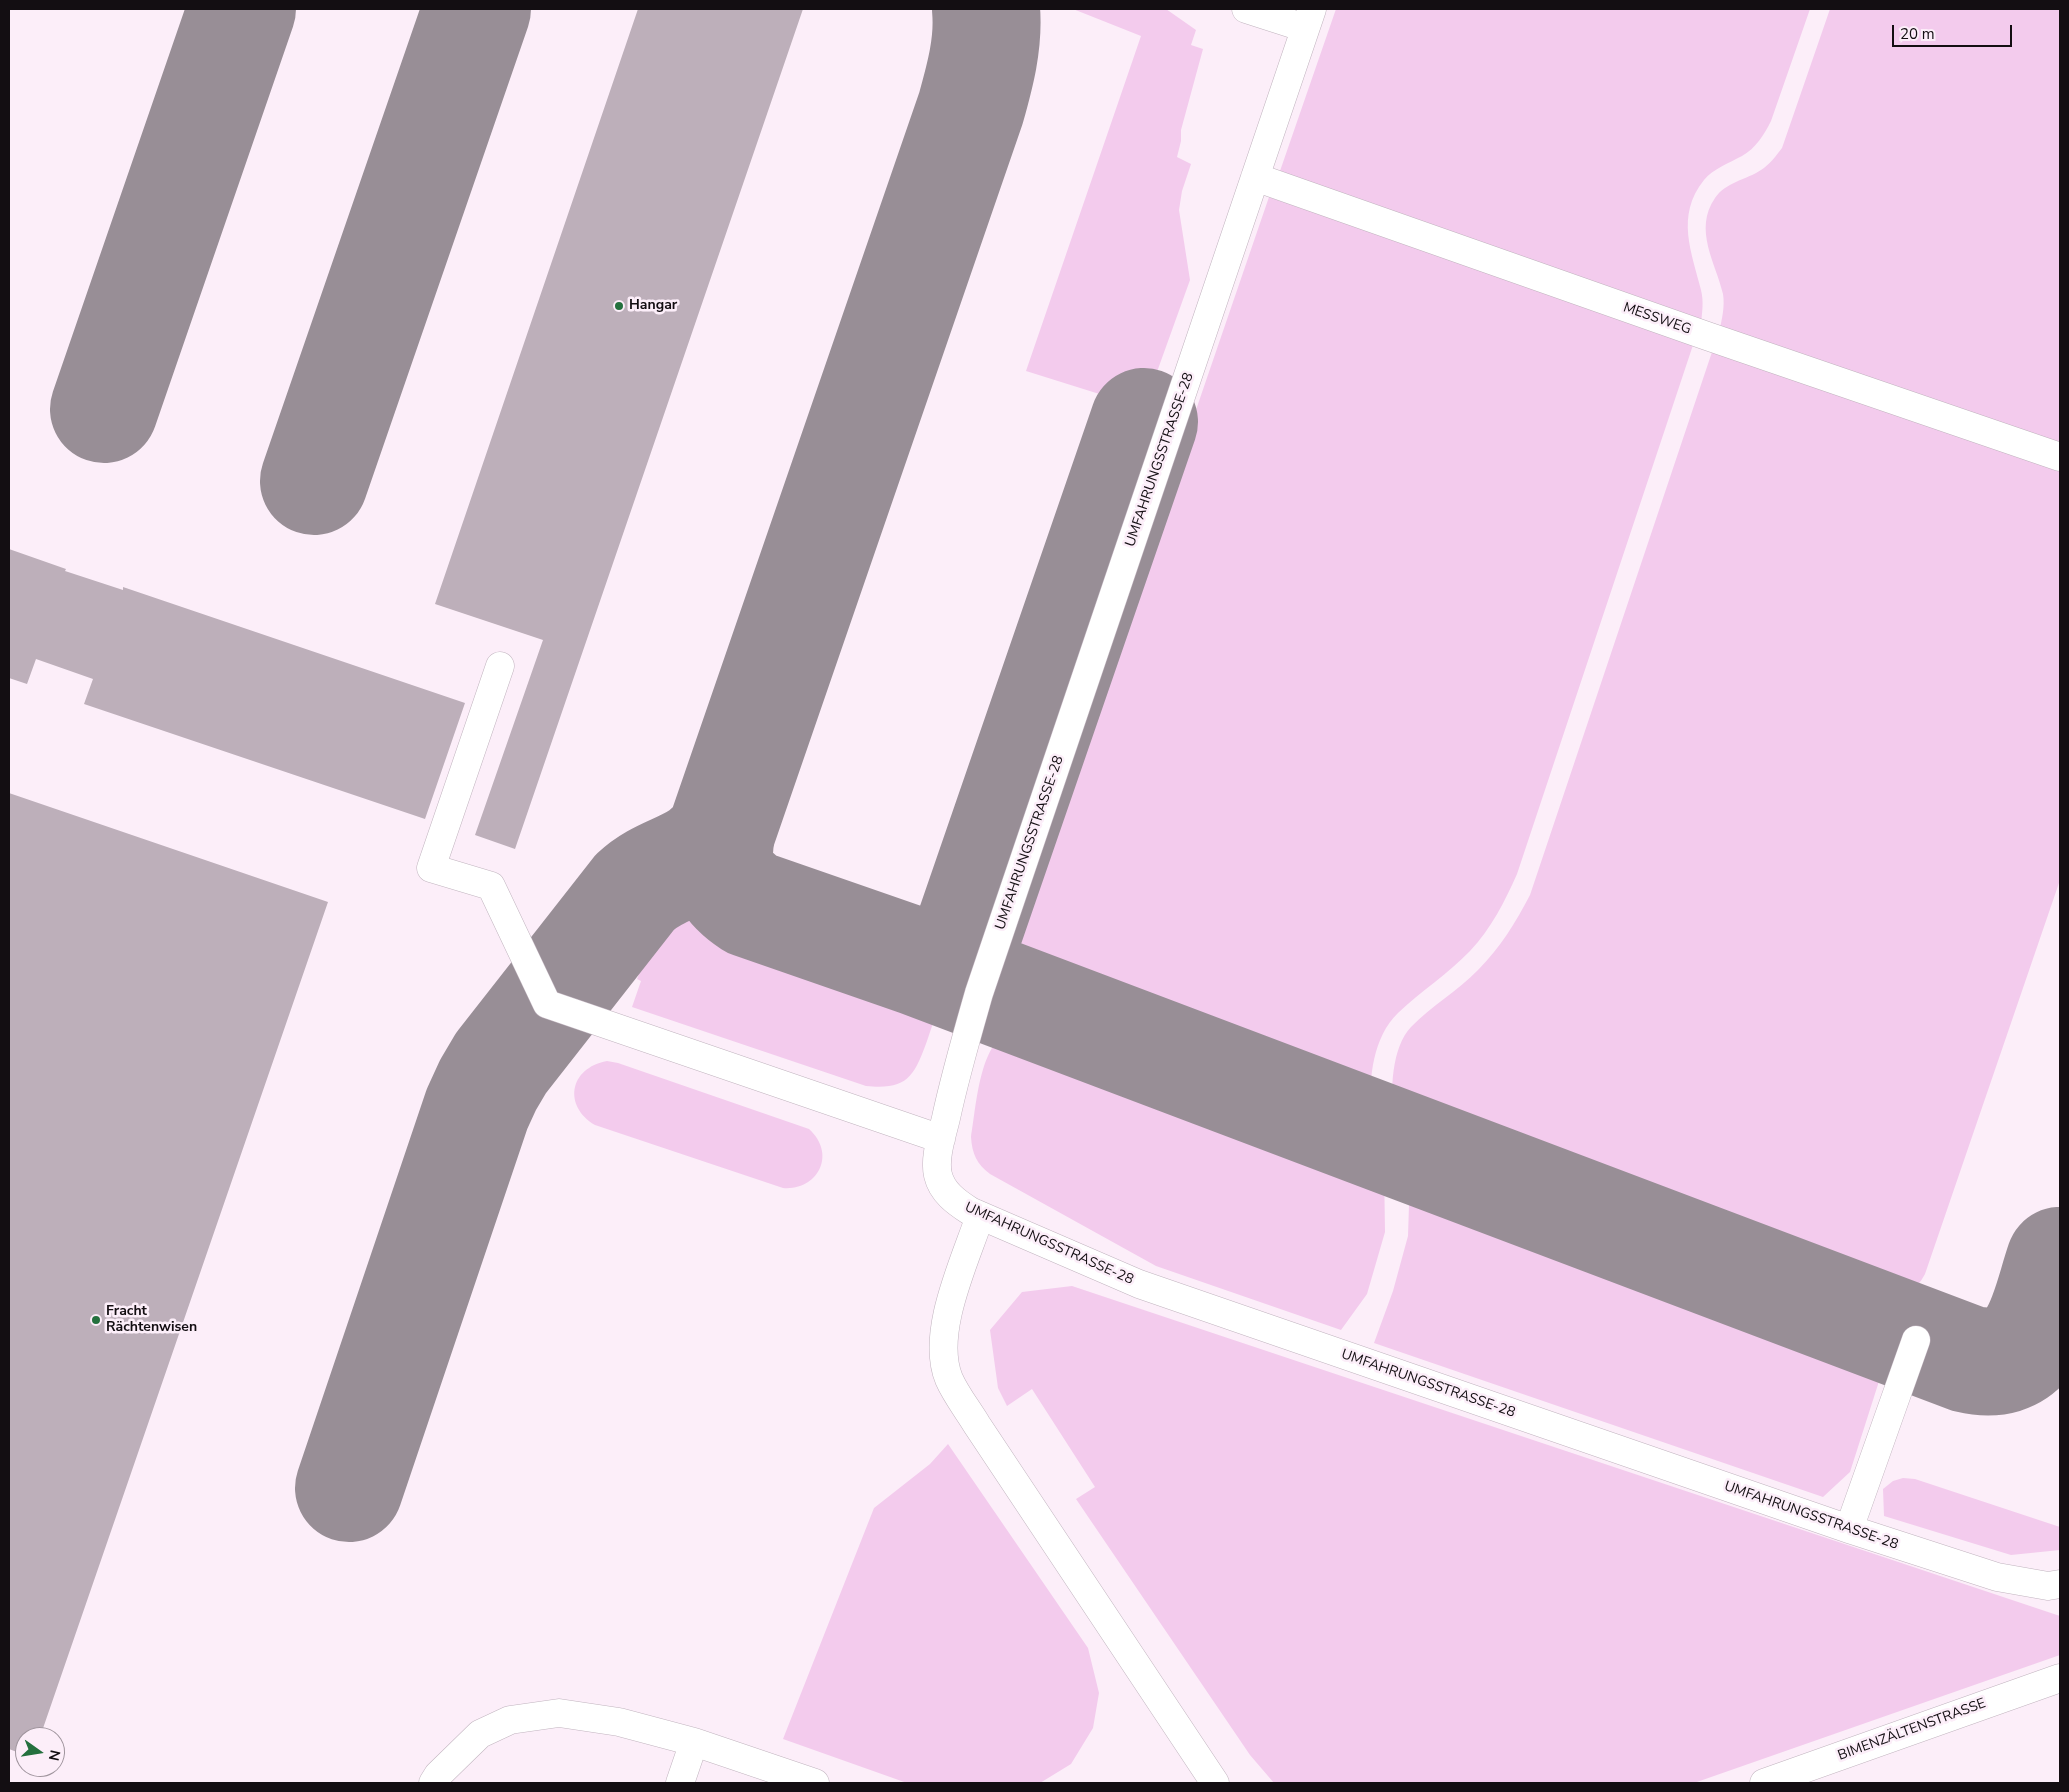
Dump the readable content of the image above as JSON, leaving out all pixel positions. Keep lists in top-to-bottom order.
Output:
{
  "streets": {
    "street": ["MESSWEG", "UMFAHRUNGSSTRASSE-28", "BIMENZÄLTENSTRASSE"]
  },
  "crossings": [
    ["MESSWEG", "UMFAHRUNGSSTRASSE-28"]
  ],
  "places": ["Hangar", "Fracht Rächtenwisen"],
  "scale_bar": "20 m",
  "north": "right"
}
